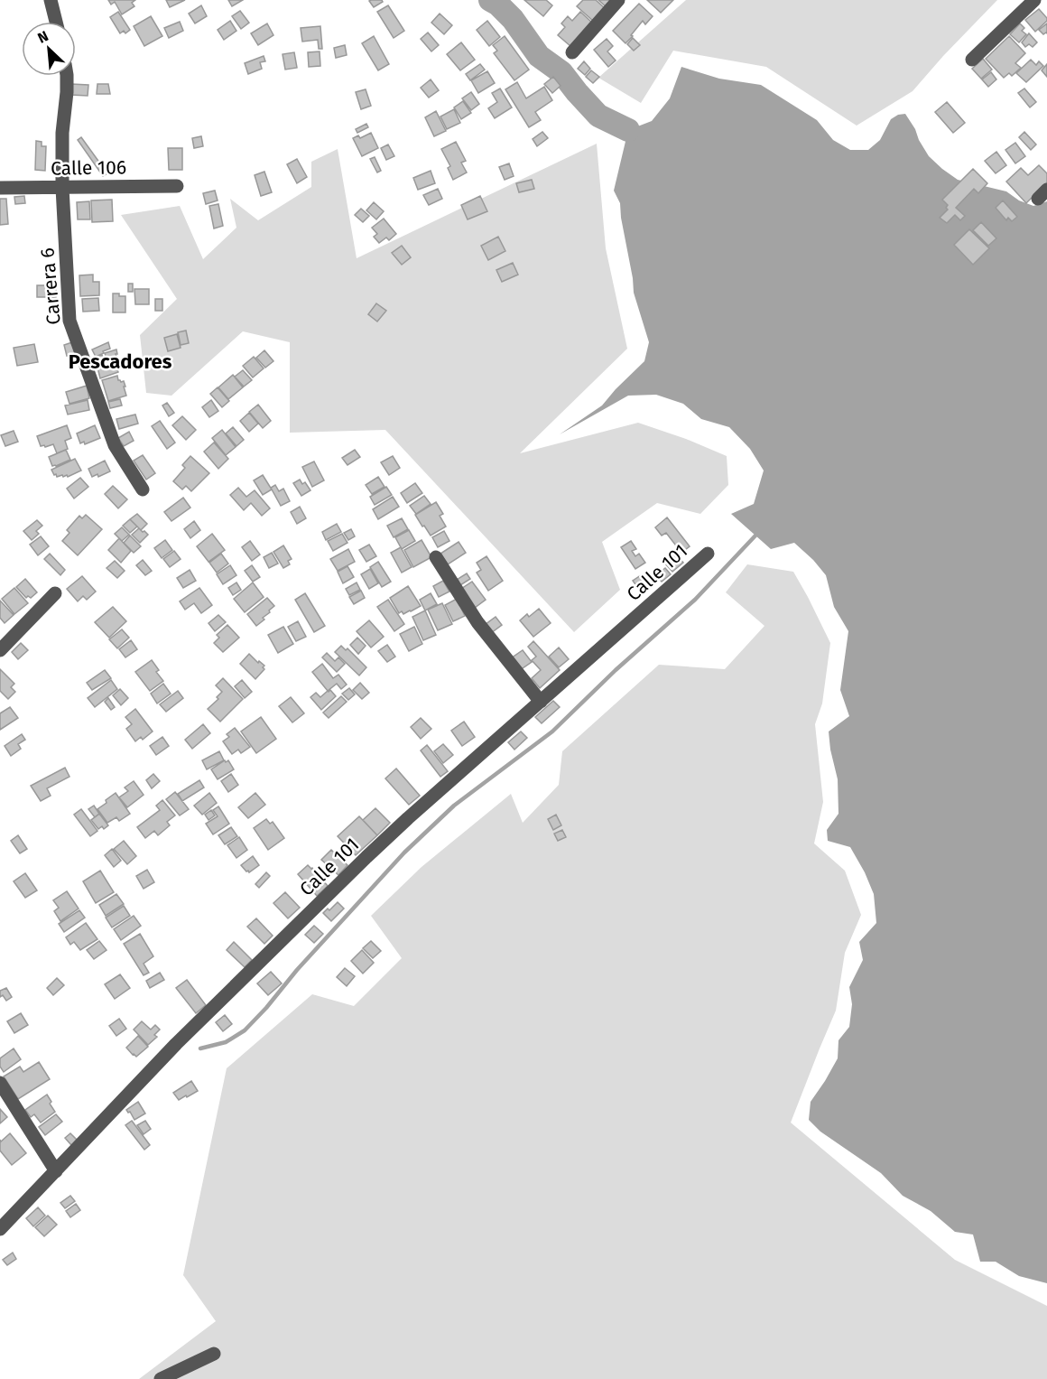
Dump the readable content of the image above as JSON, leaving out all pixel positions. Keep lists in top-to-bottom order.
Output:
{
  "streets": {
    "street": ["Calle 106", "Carrera 6", "Calle 101"]
  },
  "crossings": [
    ["Calle 106", "Carrera 6"]
  ],
  "districts": ["Pescadores"],
  "north": "top left"
}
